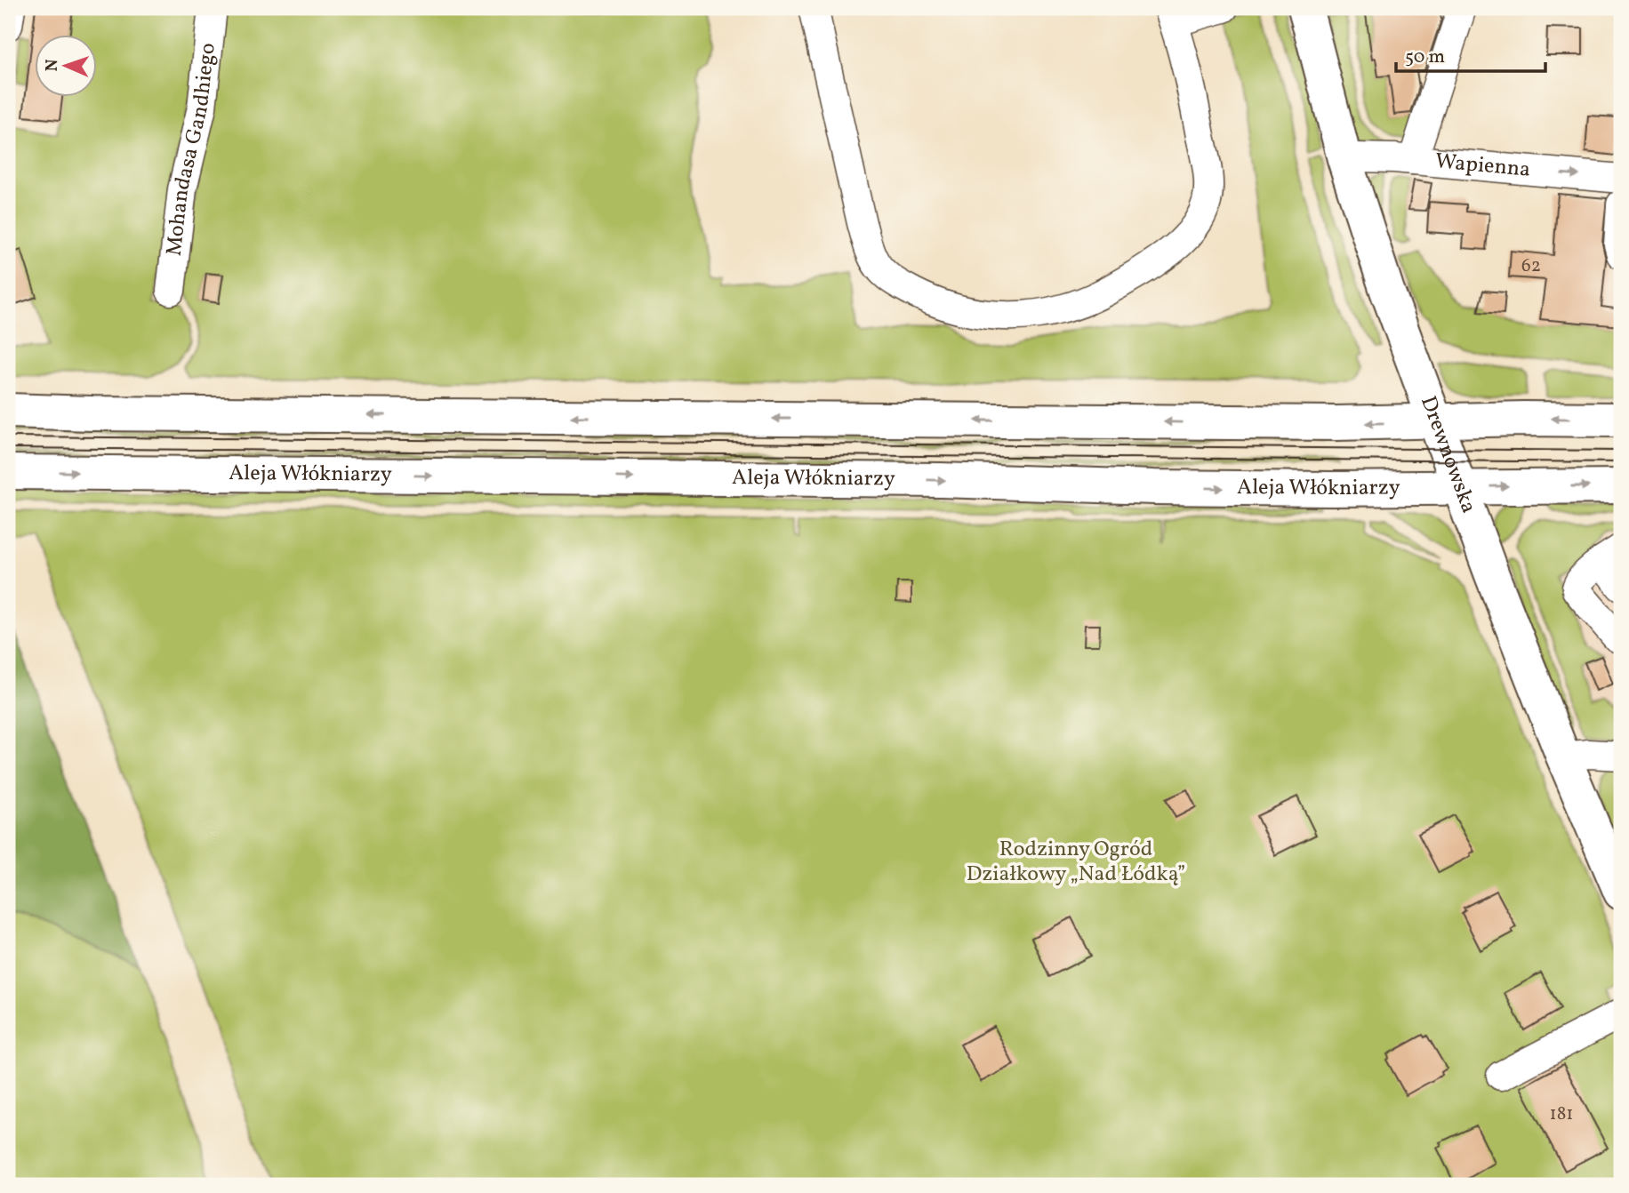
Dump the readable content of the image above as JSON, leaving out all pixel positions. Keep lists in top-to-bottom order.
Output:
{
  "streets": {
    "main road": ["Drewnowska", "Aleja Włókniarzy"],
    "street": ["Mohandasa Gandhiego", "Wapienna"]
  },
  "crossings": [
    ["Wapienna", "Drewnowska"],
    ["Drewnowska", "Aleja Włókniarzy"]
  ],
  "one_way": ["Wapienna"],
  "parks": ["Rodzinny Ogród Działkowy „Nad Łódką”"],
  "house_numbers": ["62", "181"],
  "scale_bar": "50 m",
  "north": "left"
}
